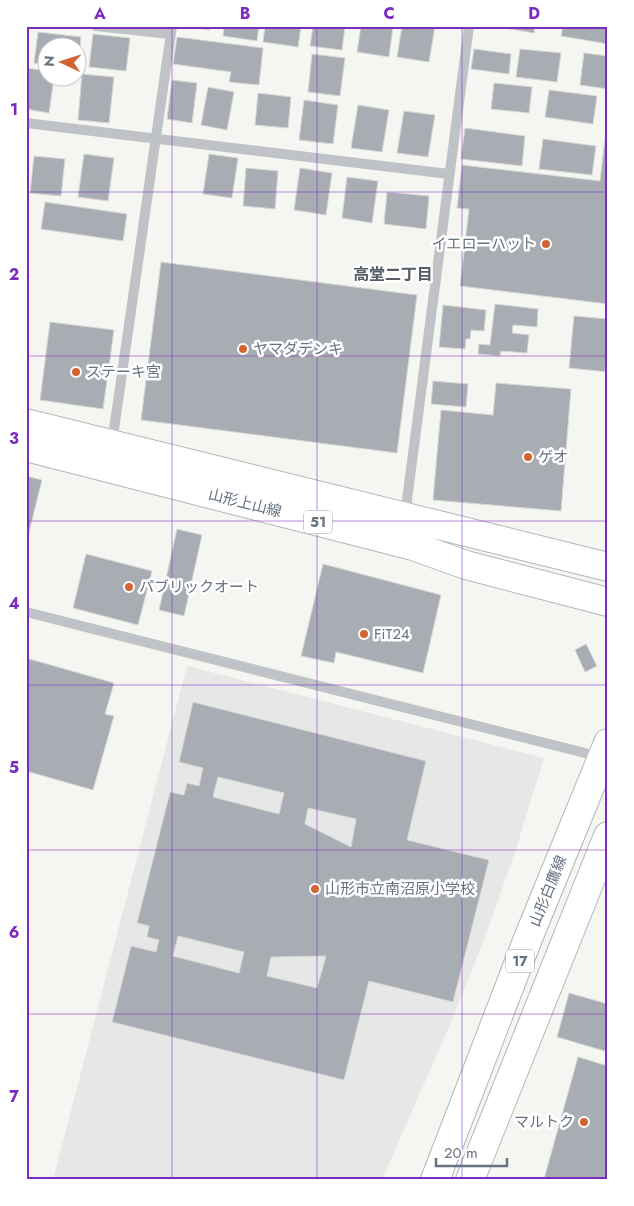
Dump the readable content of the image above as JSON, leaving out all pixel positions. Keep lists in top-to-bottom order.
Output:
{
  "streets": {
    "main road": [
      "山形上山線",
      "51",
      "山形白鷹線",
      "17"
    ]
  },
  "districts": ["高堂二丁目"],
  "places": [
    "イエローハット",
    "ヤマダデンキ",
    "ステーキ宮",
    "ゲオ",
    "パブリックオート",
    "FiT24",
    "山形市立南沼原小学校",
    "マルトク"
  ],
  "scale_bar": "20 m",
  "north": "left",
  "grid": {
    "columns": [
      "A",
      "B",
      "C",
      "D"
    ],
    "rows": [
      "1",
      "2",
      "3",
      "4",
      "5",
      "6",
      "7"
    ]
  }
}
